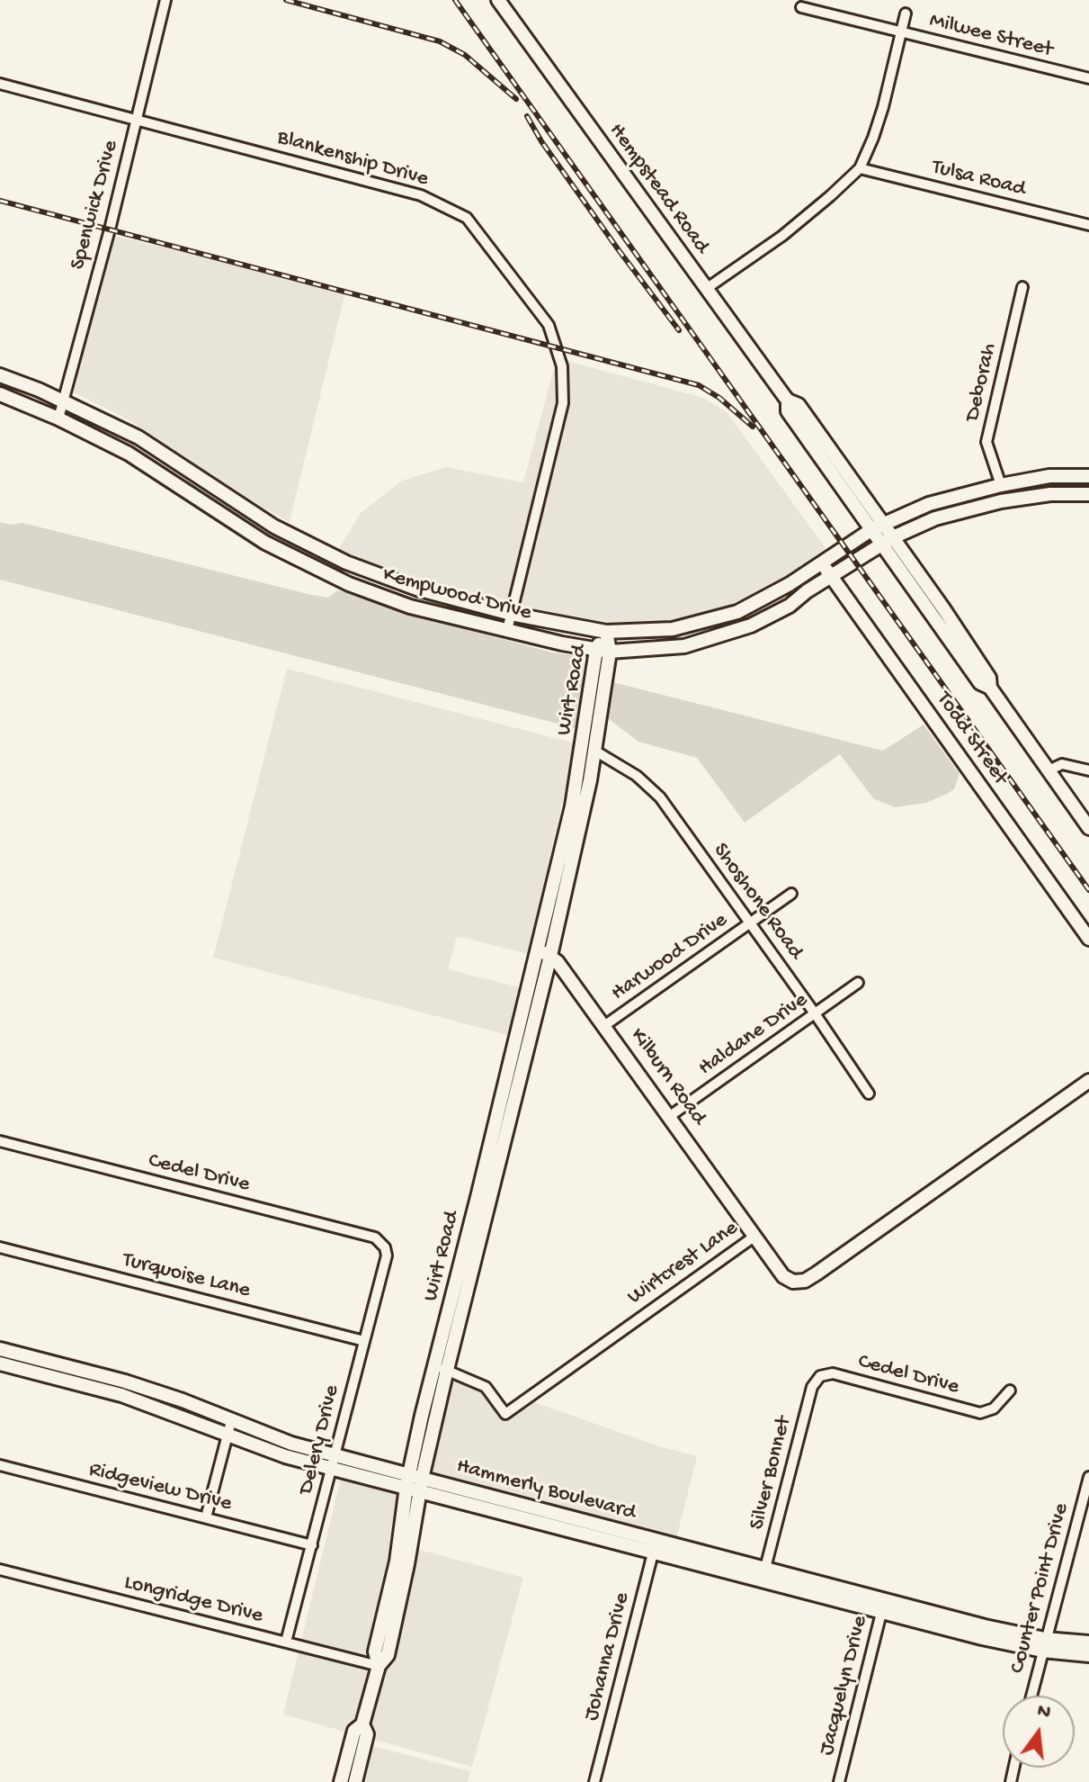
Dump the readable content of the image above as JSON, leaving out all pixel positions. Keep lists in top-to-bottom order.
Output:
{
  "streets": {
    "main road": [
      "Hempstead Road",
      "Kempwood Drive",
      "Wirt Road",
      "Todd Street",
      "Kilburn Road",
      "Wirtcrest Lane",
      "Hammerly Boulevard"
    ],
    "street": [
      "Milwee Street",
      "Blankenship Drive",
      "Tulsa Road",
      "Spenwick Drive",
      "Deborah",
      "Shoshone Road",
      "Harwood Drive",
      "Haldane Drive",
      "Cedel Drive",
      "Turquoise Lane",
      "Delery Drive",
      "Silver Bonnet",
      "Ridgeview Drive",
      "Counter Point Drive",
      "Longridge Drive",
      "Johanna Drive",
      "Jacquelyn Drive"
    ]
  },
  "crossings": [
    ["Blankenship Drive", "Spenwick Drive"],
    ["Blankenship Drive", "Kempwood Drive"],
    ["Hempstead Road", "Kempwood Drive"],
    ["Spenwick Drive", "Kempwood Drive"],
    ["Deborah", "Kempwood Drive"],
    ["Kempwood Drive", "Wirt Road"],
    ["Kempwood Drive", "Todd Street"],
    ["Wirt Road", "Shoshone Road"],
    ["Wirt Road", "Kilburn Road"],
    ["Wirt Road", "Wirtcrest Lane"],
    ["Wirt Road", "Hammerly Boulevard"],
    ["Wirt Road", "Longridge Drive"],
    ["Shoshone Road", "Harwood Drive"],
    ["Shoshone Road", "Haldane Drive"],
    ["Harwood Drive", "Kilburn Road"],
    ["Haldane Drive", "Kilburn Road"],
    ["Kilburn Road", "Wirtcrest Lane"],
    ["Cedel Drive", "Delery Drive"],
    ["Cedel Drive", "Silver Bonnet"],
    ["Turquoise Lane", "Delery Drive"],
    ["Delery Drive", "Ridgeview Drive"],
    ["Delery Drive", "Hammerly Boulevard"],
    ["Delery Drive", "Longridge Drive"],
    ["Silver Bonnet", "Hammerly Boulevard"],
    ["Hammerly Boulevard", "Counter Point Drive"],
    ["Hammerly Boulevard", "Johanna Drive"],
    ["Hammerly Boulevard", "Jacquelyn Drive"]
  ],
  "north": "top"
}
